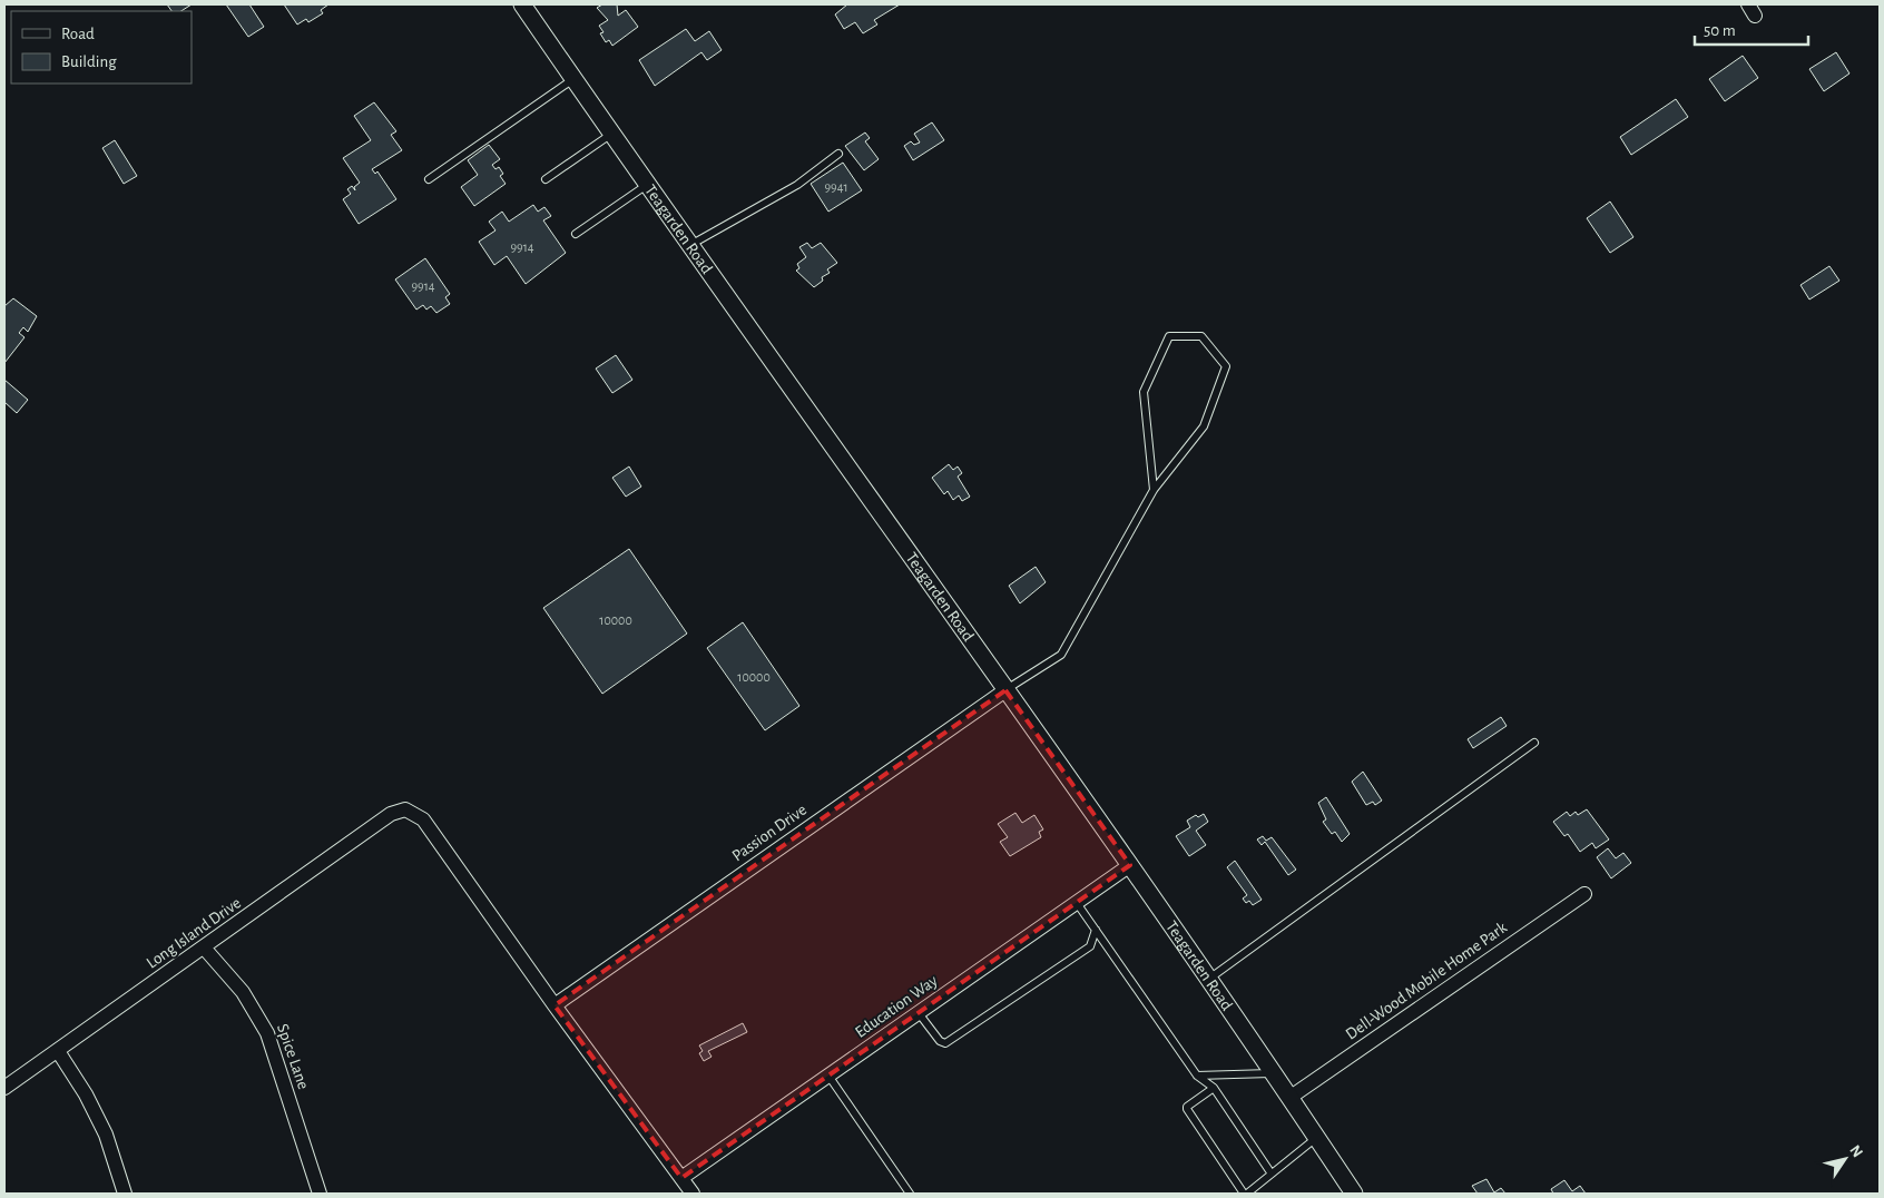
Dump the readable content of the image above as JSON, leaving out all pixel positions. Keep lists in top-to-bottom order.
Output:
{
  "streets": {
    "street": [
      "Teagarden Road",
      "Passion Drive",
      "Long Island Drive",
      "Dell-Wood Mobile Home Park",
      "Education Way",
      "Spice Lane"
    ]
  },
  "crossings": [
    ["Teagarden Road", "Passion Drive"],
    ["Teagarden Road", "Dell-Wood Mobile Home Park"],
    ["Teagarden Road", "Education Way"],
    ["Passion Drive", "Long Island Drive"],
    ["Long Island Drive", "Spice Lane"]
  ],
  "house_numbers": [
    "9941",
    "9914",
    "9914",
    "10000",
    "10000"
  ],
  "legend": ["Road", "Building"],
  "scale_bar": "50 m",
  "north": "top right"
}
